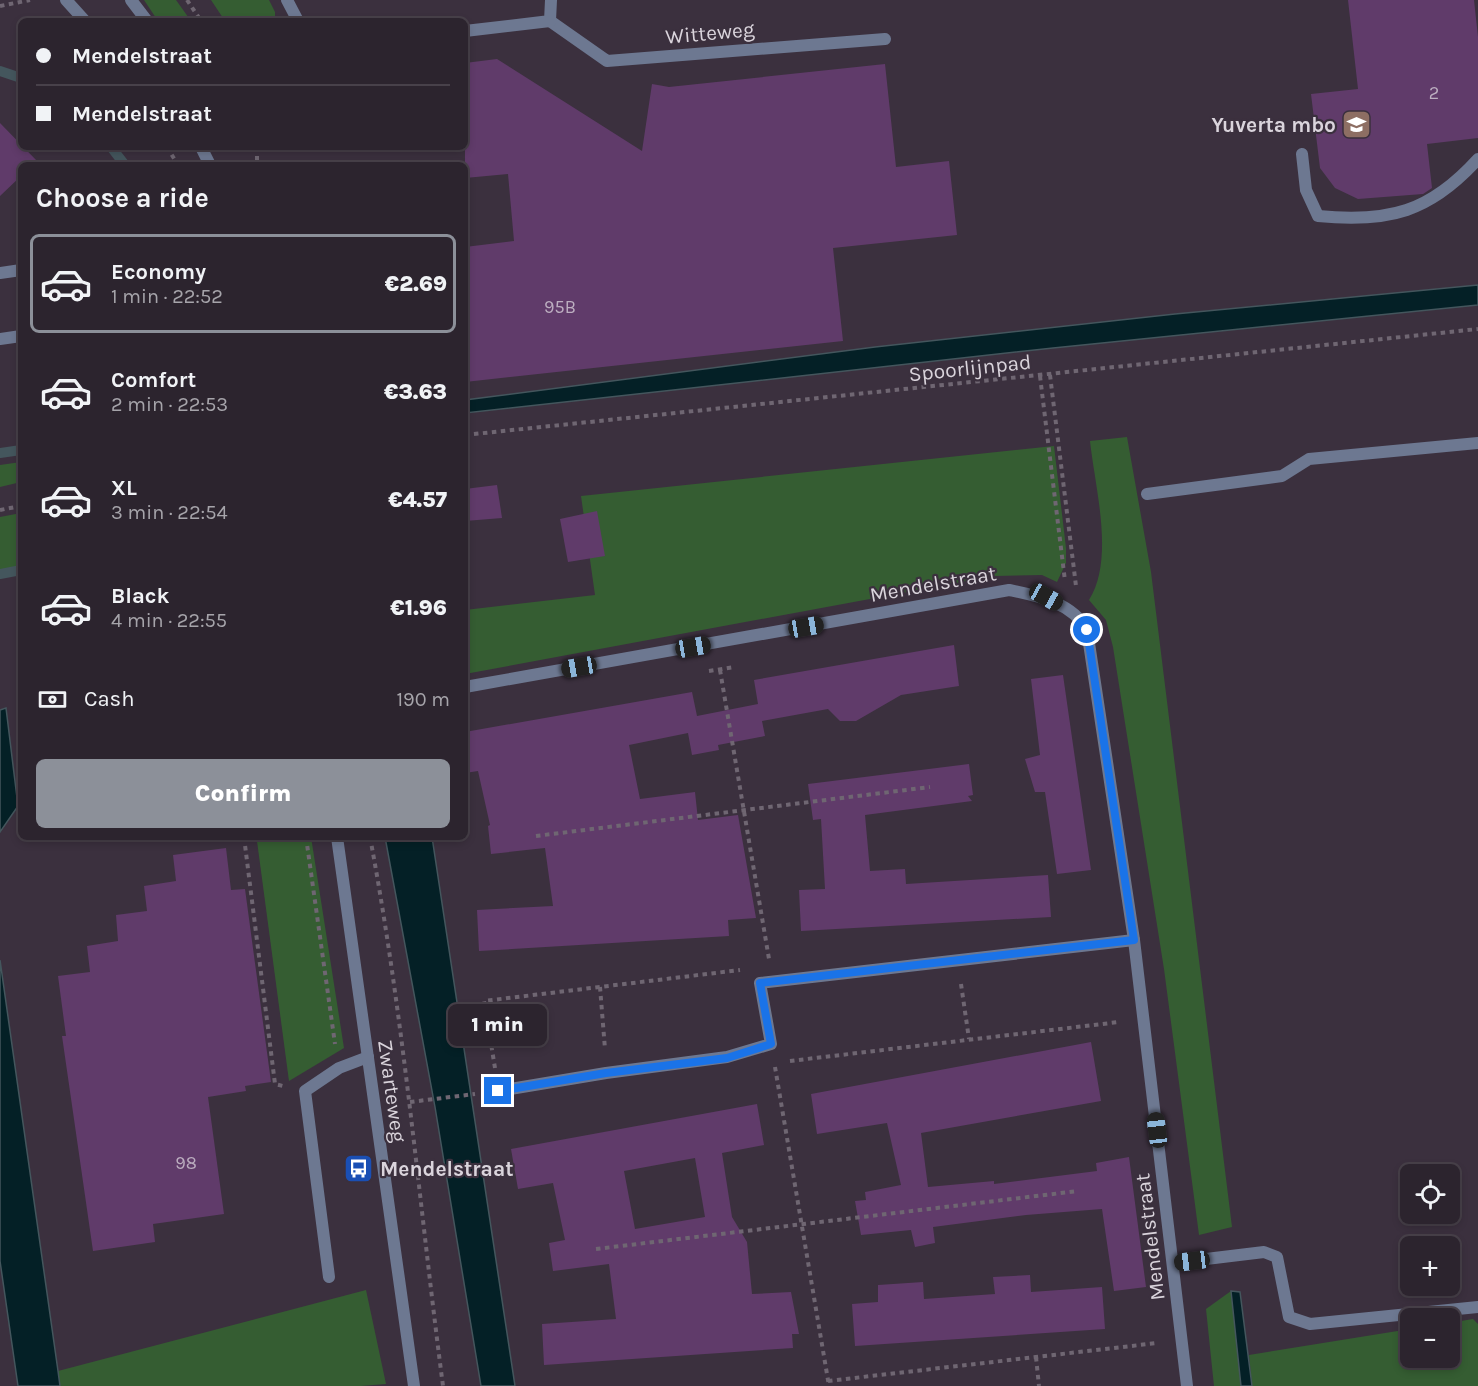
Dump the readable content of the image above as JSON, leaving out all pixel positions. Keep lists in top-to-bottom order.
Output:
{
  "streets": {
    "street": ["Witteweg", "Mendelstraat", "Zwarteweg"],
    "path": ["Spoorlijnpad"]
  },
  "places": {
    "school or university": ["Yuverta mbo"],
    "bus stop": ["Mendelstraat"]
  },
  "house_numbers": ["2", "95B", "98"],
  "page": {
    "banner": ["Mendelstraat", "Mendelstraat"],
    "heading": "Choose a ride",
    "list": [
      {
        "name": "Economy",
        "note": "1 min · 22:52",
        "value": "€2.69"
      },
      {
        "name": "Comfort",
        "note": "2 min · 22:53",
        "value": "€3.63"
      },
      {
        "name": "XL",
        "note": "3 min · 22:54",
        "value": "€4.57"
      },
      {
        "name": "Black",
        "note": "4 min · 22:55",
        "value": "€1.96"
      }
    ],
    "pay": ["Cash", "190 m"],
    "buttons": "Confirm",
    "bubble": "1 min",
    "map_buttons": ["+", "−"]
  }
}
